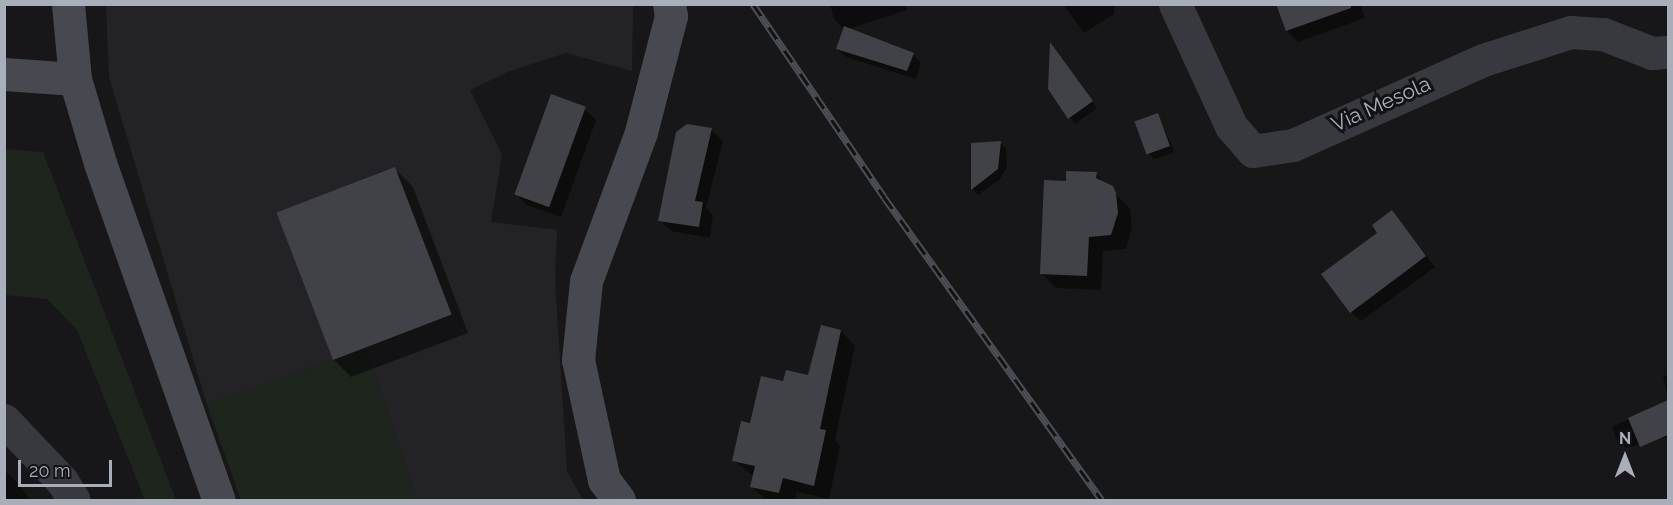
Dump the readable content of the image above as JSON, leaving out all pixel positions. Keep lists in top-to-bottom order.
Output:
{
  "streets": {
    "street": ["Via Mesola"]
  },
  "scale_bar": "20 m",
  "north": "top"
}
